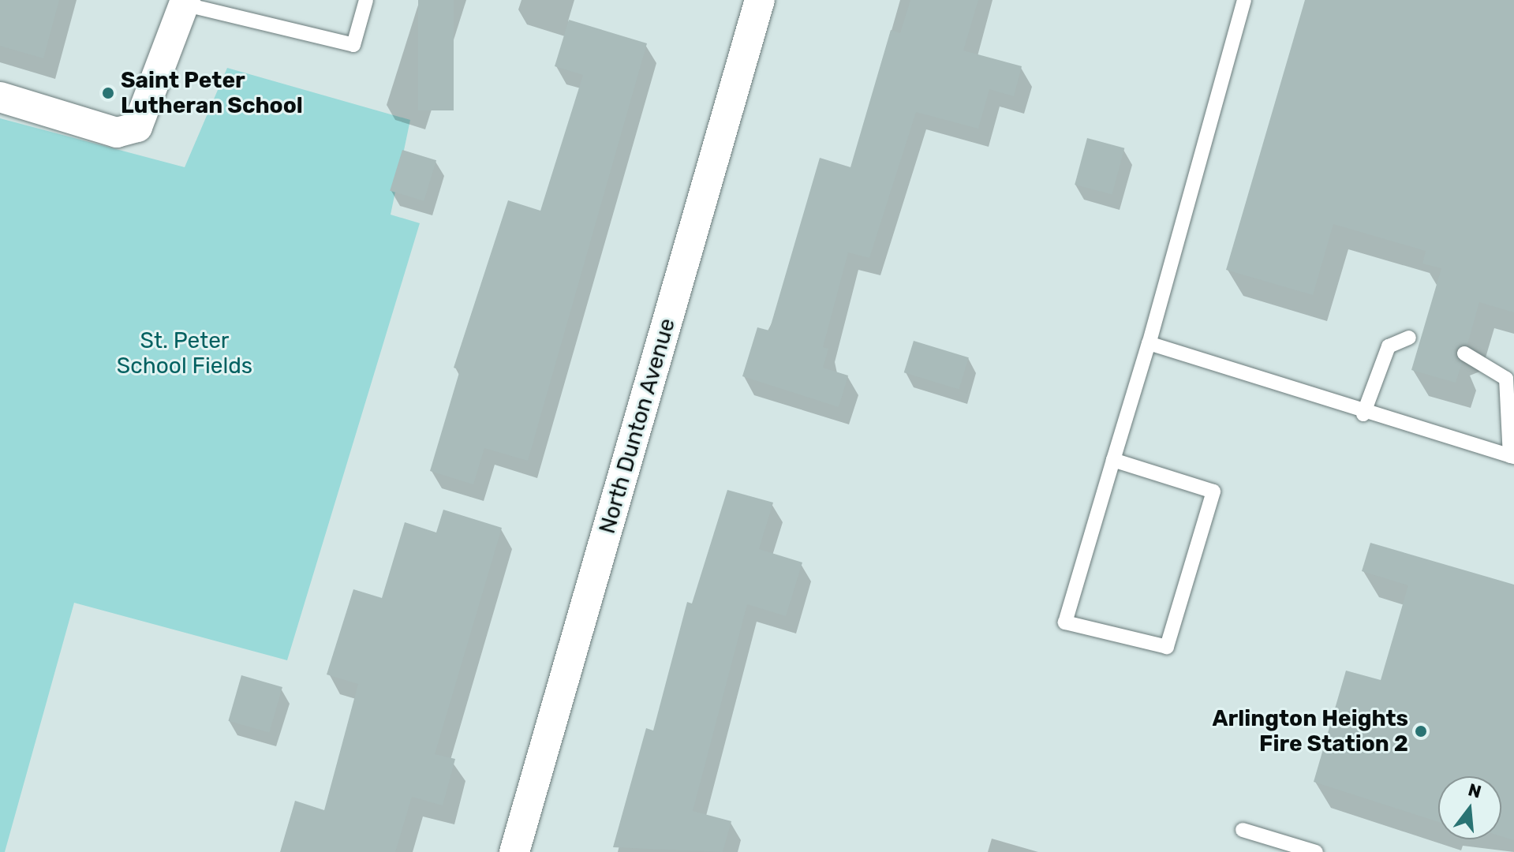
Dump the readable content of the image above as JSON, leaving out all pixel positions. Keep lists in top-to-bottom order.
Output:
{
  "streets": {
    "street": ["North Dunton Avenue"]
  },
  "parks": ["St. Peter School Fields"],
  "places": ["Saint Peter Lutheran School", "Arlington Heights Fire Station 2"],
  "north": "top"
}
